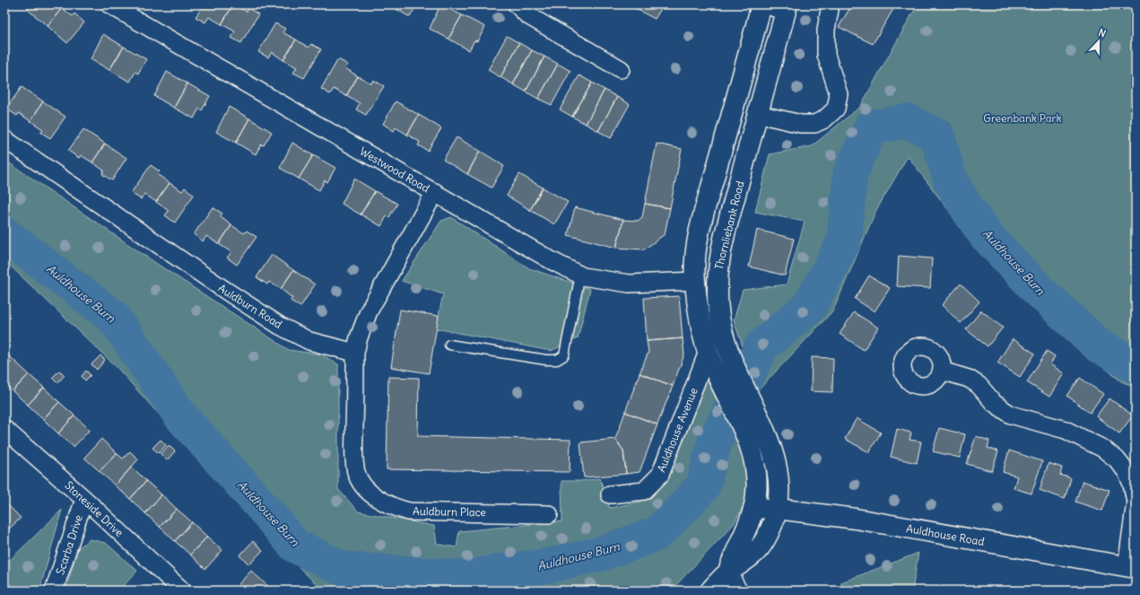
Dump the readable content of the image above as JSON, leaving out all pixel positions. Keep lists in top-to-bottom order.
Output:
{
  "streets": {
    "main road": ["Thornliebank Road", "Auldhouse Road"],
    "street": [
      "Westwood Road",
      "Auldburn Road",
      "Auldhouse Avenue",
      "Stoneside Drive",
      "Auldburn Place",
      "Scarba Drive"
    ]
  },
  "crossings": [
    ["Westwood Road", "Thornliebank Road"],
    ["Thornliebank Road", "Auldhouse Avenue"],
    ["Thornliebank Road", "Auldhouse Road"],
    ["Auldburn Road", "Auldburn Place"],
    ["Stoneside Drive", "Scarba Drive"]
  ],
  "water": ["Auldhouse Burn"],
  "parks": ["Greenbank Park"],
  "north": "top"
}
